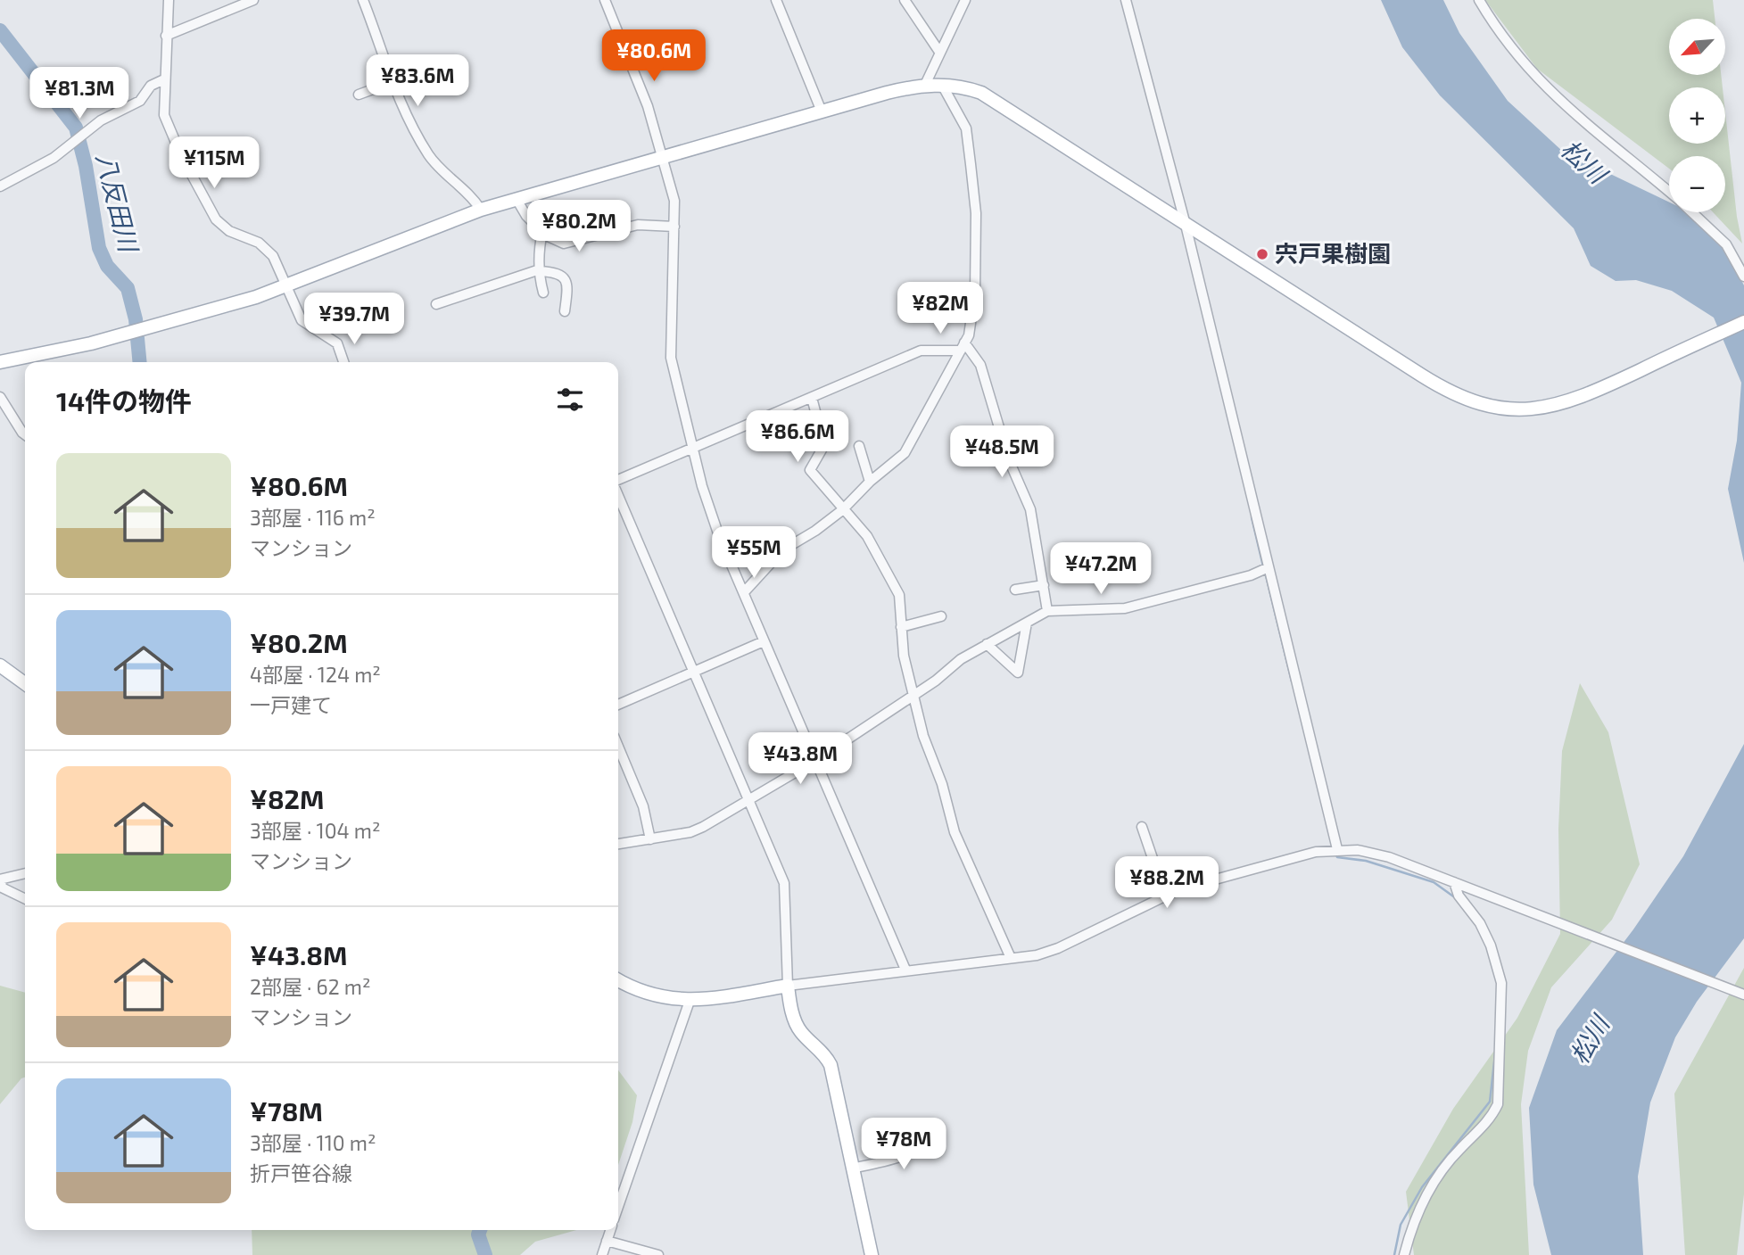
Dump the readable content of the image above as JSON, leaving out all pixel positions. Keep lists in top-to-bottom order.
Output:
{
  "water": ["松川", "八反田川"],
  "places": ["宍戸果樹園"],
  "north": "bottom left",
  "page": {
    "map_buttons": ["+", "−"],
    "price": [
      "¥80.6M",
      "¥83.6M",
      "¥81.3M",
      "¥115M",
      "¥80.2M",
      "¥82M",
      "¥39.7M",
      "¥86.6M",
      "¥48.5M",
      "¥55M",
      "¥47.2M",
      "¥43.8M",
      "¥88.2M",
      "¥78M"
    ],
    "heading": "14件の物件",
    "list": [
      {
        "name": "¥80.6M",
        "note": "3部屋 · 116 m² · マンション"
      },
      {
        "name": "¥80.2M",
        "note": "4部屋 · 124 m² · 一戸建て"
      },
      {
        "name": "¥82M",
        "note": "3部屋 · 104 m² · マンション"
      },
      {
        "name": "¥43.8M",
        "note": "2部屋 · 62 m² · マンション"
      },
      {
        "name": "¥78M",
        "note": "3部屋 · 110 m² · 折戸笹谷線"
      }
    ]
  }
}
